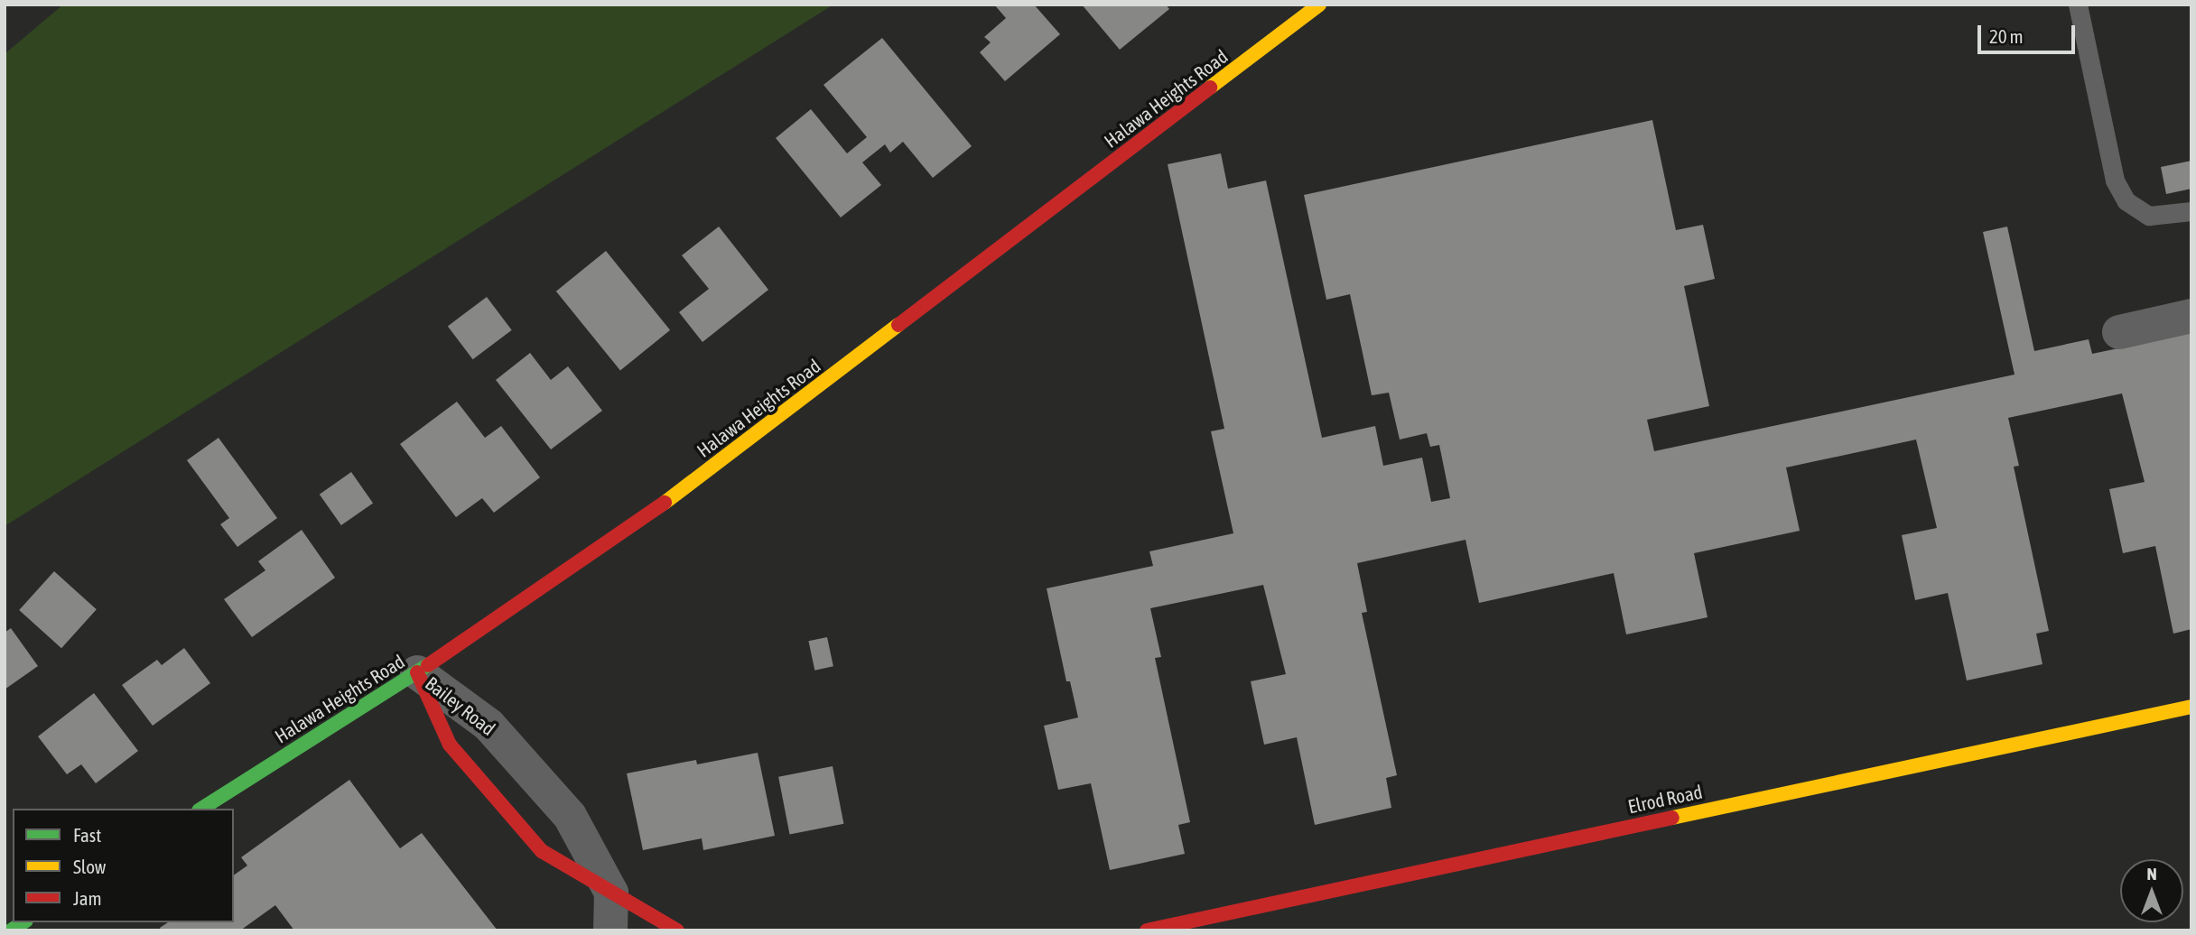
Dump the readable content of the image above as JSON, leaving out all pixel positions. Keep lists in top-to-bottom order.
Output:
{
  "streets": {
    "street": ["Halawa Heights Road", "Bailey Road", "Elrod Road"]
  },
  "crossings": [
    ["Halawa Heights Road", "Bailey Road"]
  ],
  "legend": ["Fast", "Slow", "Jam"],
  "scale_bar": "20 m",
  "north": "top"
}
